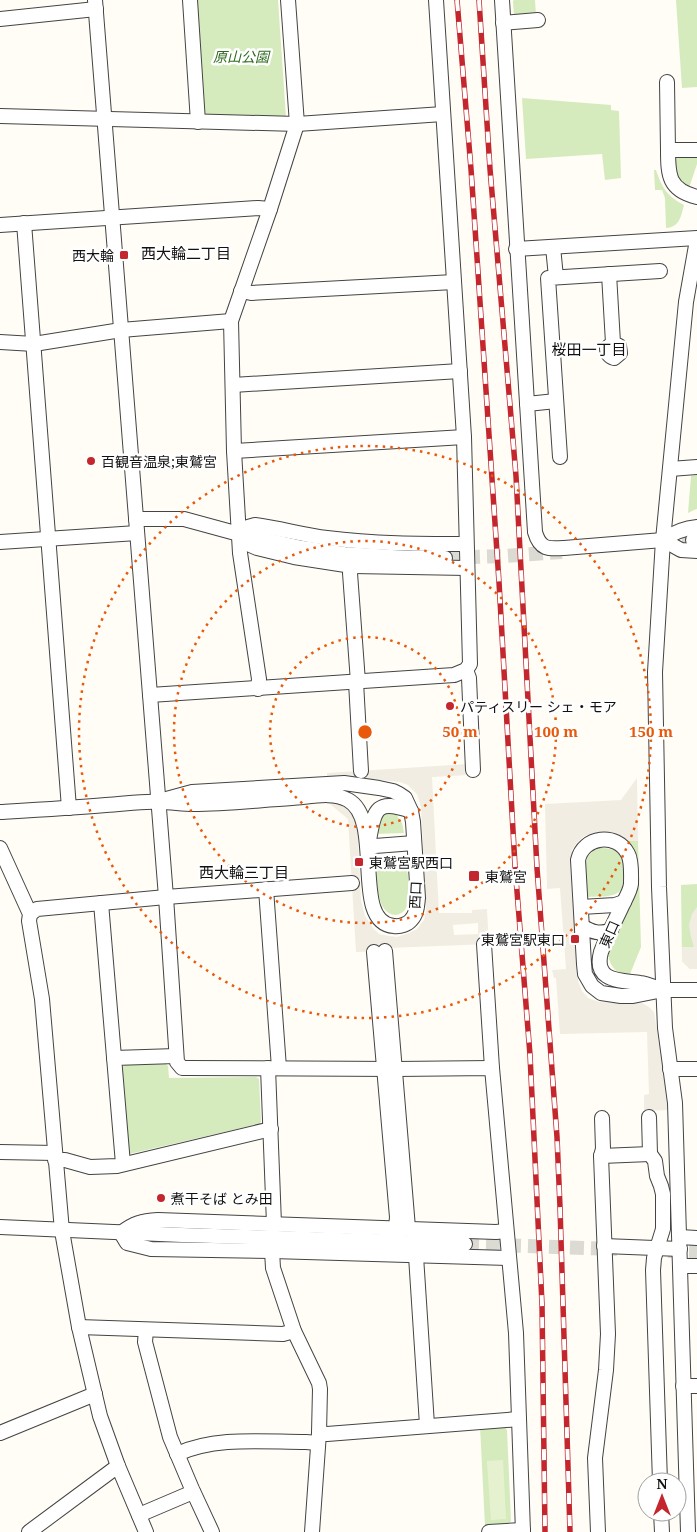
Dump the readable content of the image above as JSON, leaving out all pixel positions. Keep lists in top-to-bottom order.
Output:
{
  "streets": {
    "street": ["西口", "東口"]
  },
  "districts": ["西大輪二丁目", "桜田一丁目", "西大輪三丁目"],
  "parks": ["原山公園"],
  "places": {
    "transit": [
      "西大輪",
      "東鷲宮駅西口",
      "東鷲宮",
      "東鷲宮駅東口"
    ],
    "other": ["百観音温泉;東鷲宮", "パティスリー シェ・モア", "煮干そば とみ田"]
  },
  "north": "top",
  "rings": ["50 m", "100 m", "150 m"]
}
